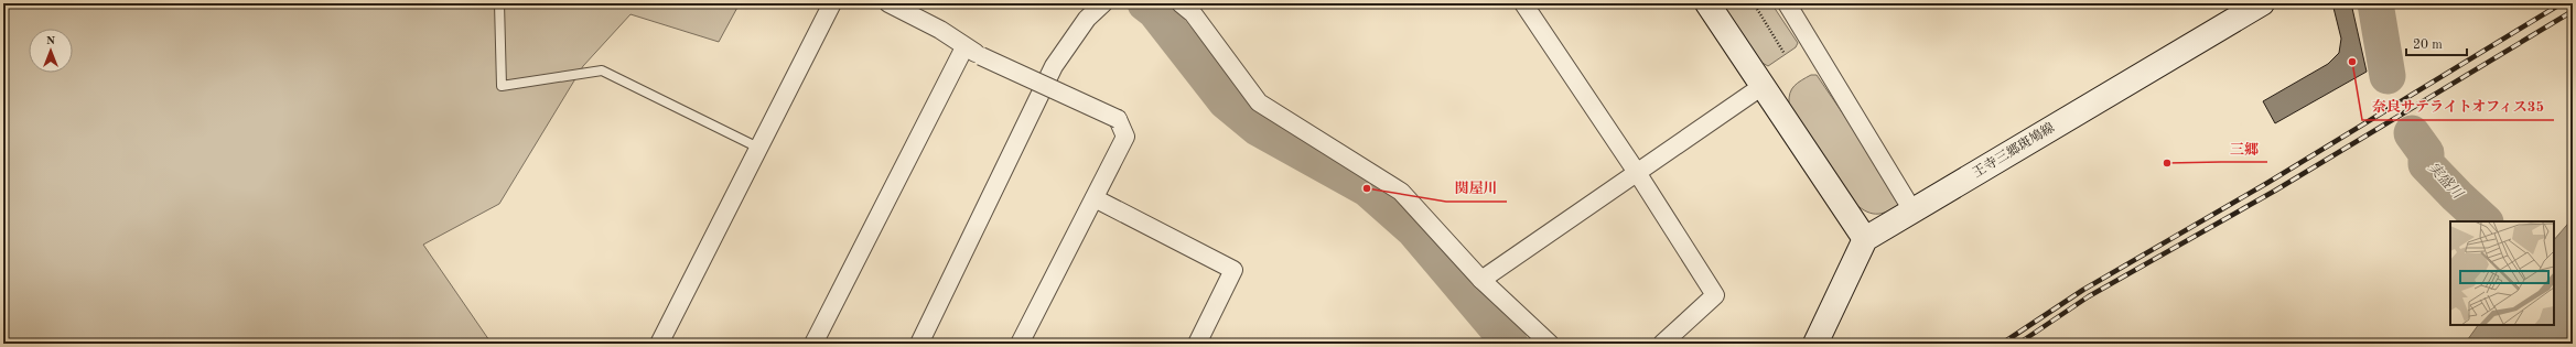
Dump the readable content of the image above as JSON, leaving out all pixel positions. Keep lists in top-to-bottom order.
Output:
{
  "streets": {
    "main road": ["王寺三郷斑鳩線"]
  },
  "water": ["実盛川"],
  "places": ["奈良サテライトオフィス35", "三郷", "関屋川"],
  "scale_bar": "20 m",
  "north": "top"
}
